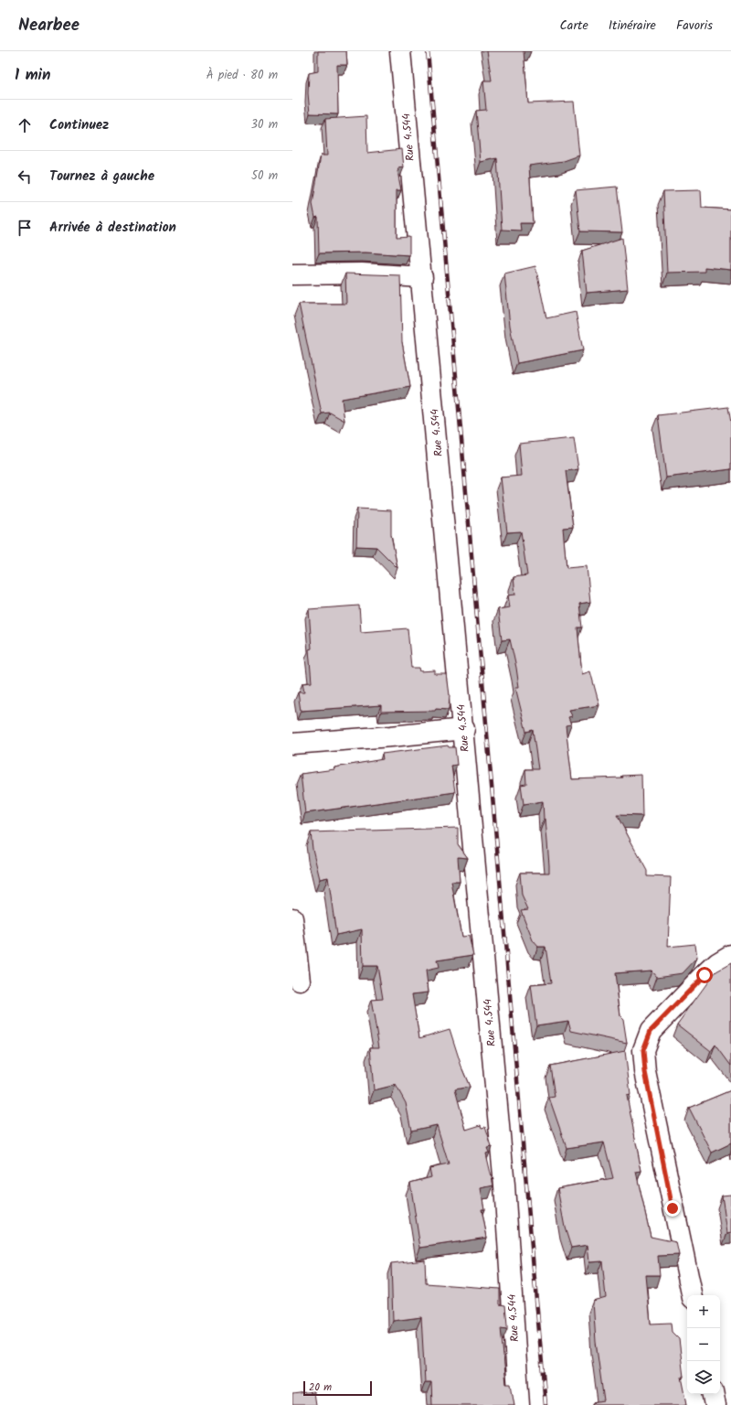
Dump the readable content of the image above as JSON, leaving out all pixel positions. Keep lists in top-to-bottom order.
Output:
{
  "streets": {
    "street": ["Rue 4.544"]
  },
  "scale_bar": "20 m",
  "page": {
    "header": "Nearbee",
    "nav": ["Carte", "Itinéraire", "Favoris"],
    "heading": ["1 min", "À pied · 80 m"],
    "list": [
      ["Continuez", "30 m"],
      ["Tournez à gauche", "50 m"],
      "Arrivée à destination"
    ],
    "map_buttons": ["+", "−"],
    "scale": "20 m"
  }
}
